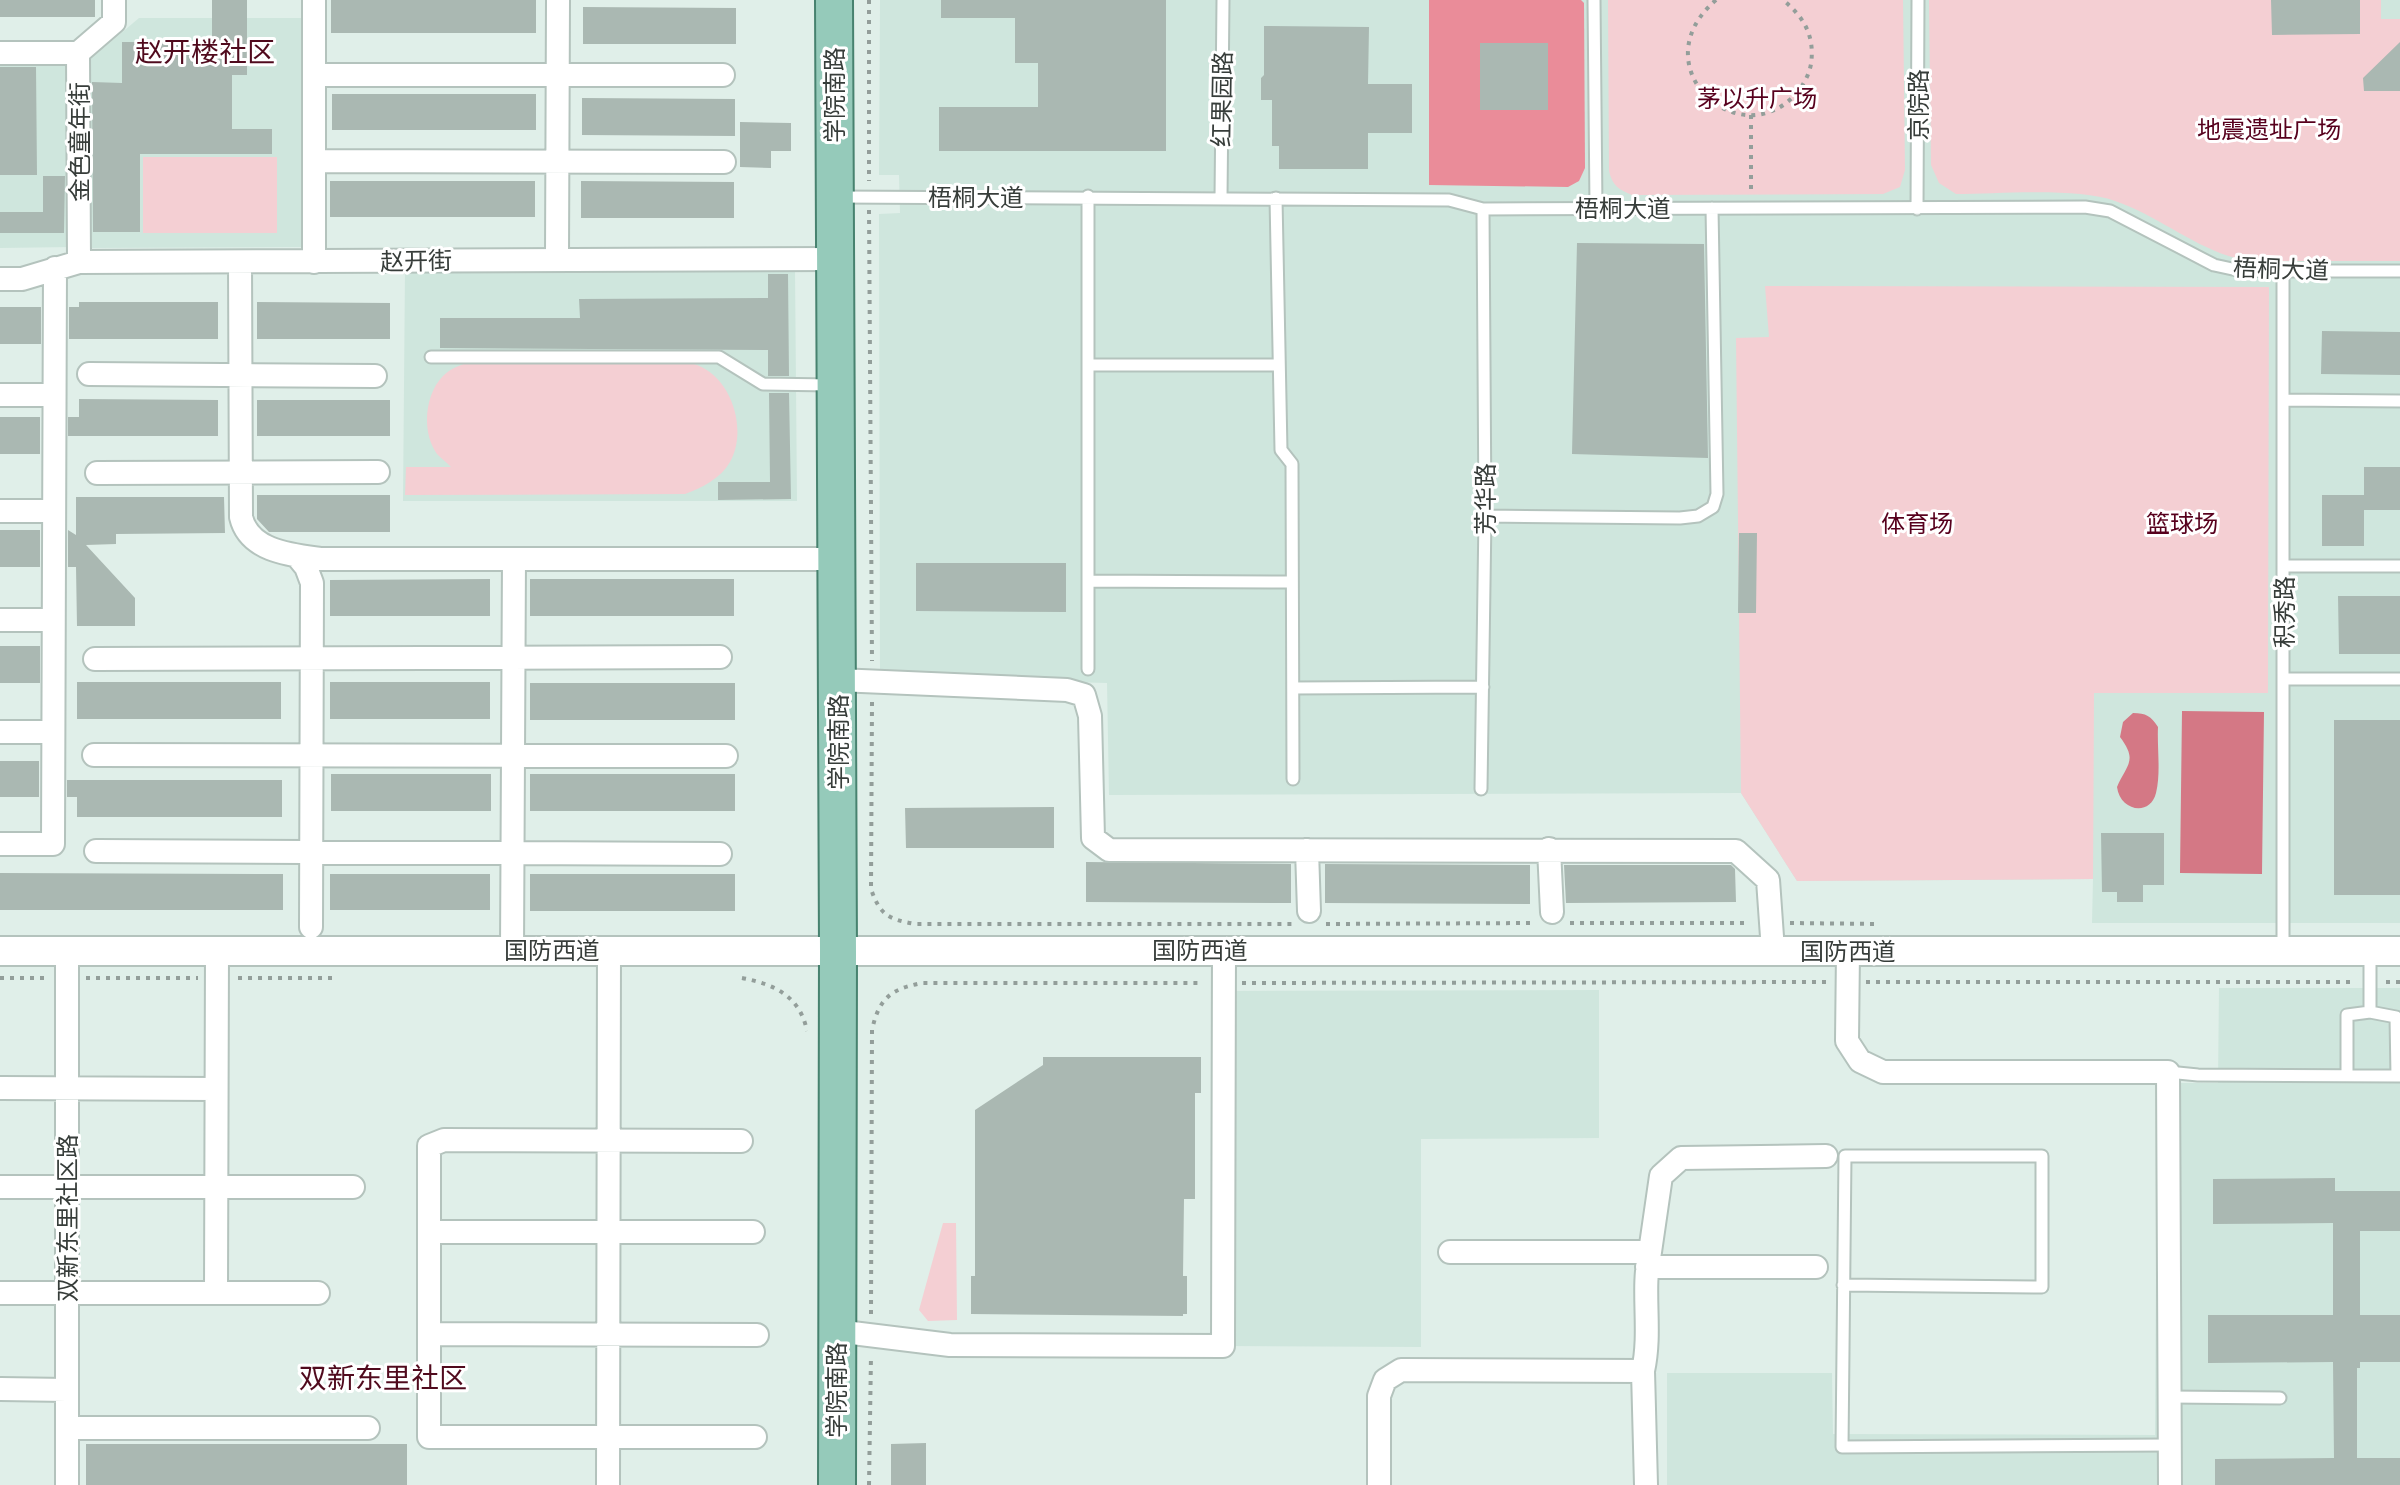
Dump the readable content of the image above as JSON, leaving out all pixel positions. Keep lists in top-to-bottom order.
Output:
{
  "streets": {
    "main road": ["学院南路"],
    "street": [
      "金色童年街",
      "赵开街",
      "国防西道",
      "双新东里社区路"
    ],
    "lane": [
      "红果园路",
      "京院路",
      "梧桐大道",
      "芳华路",
      "积秀路"
    ]
  },
  "crossings": [
    ["学院南路", "梧桐大道"],
    ["学院南路", "赵开街"],
    ["学院南路", "国防西道"],
    ["红果园路", "梧桐大道"],
    ["京院路", "梧桐大道"],
    ["金色童年街", "赵开街"],
    ["梧桐大道", "芳华路"],
    ["梧桐大道", "积秀路"],
    ["积秀路", "国防西道"],
    ["国防西道", "双新东里社区路"]
  ],
  "districts": ["赵开楼社区", "双新东里社区"],
  "parks": [
    "茅以升广场",
    "地震遗址广场",
    "体育场",
    "篮球场"
  ]
}
